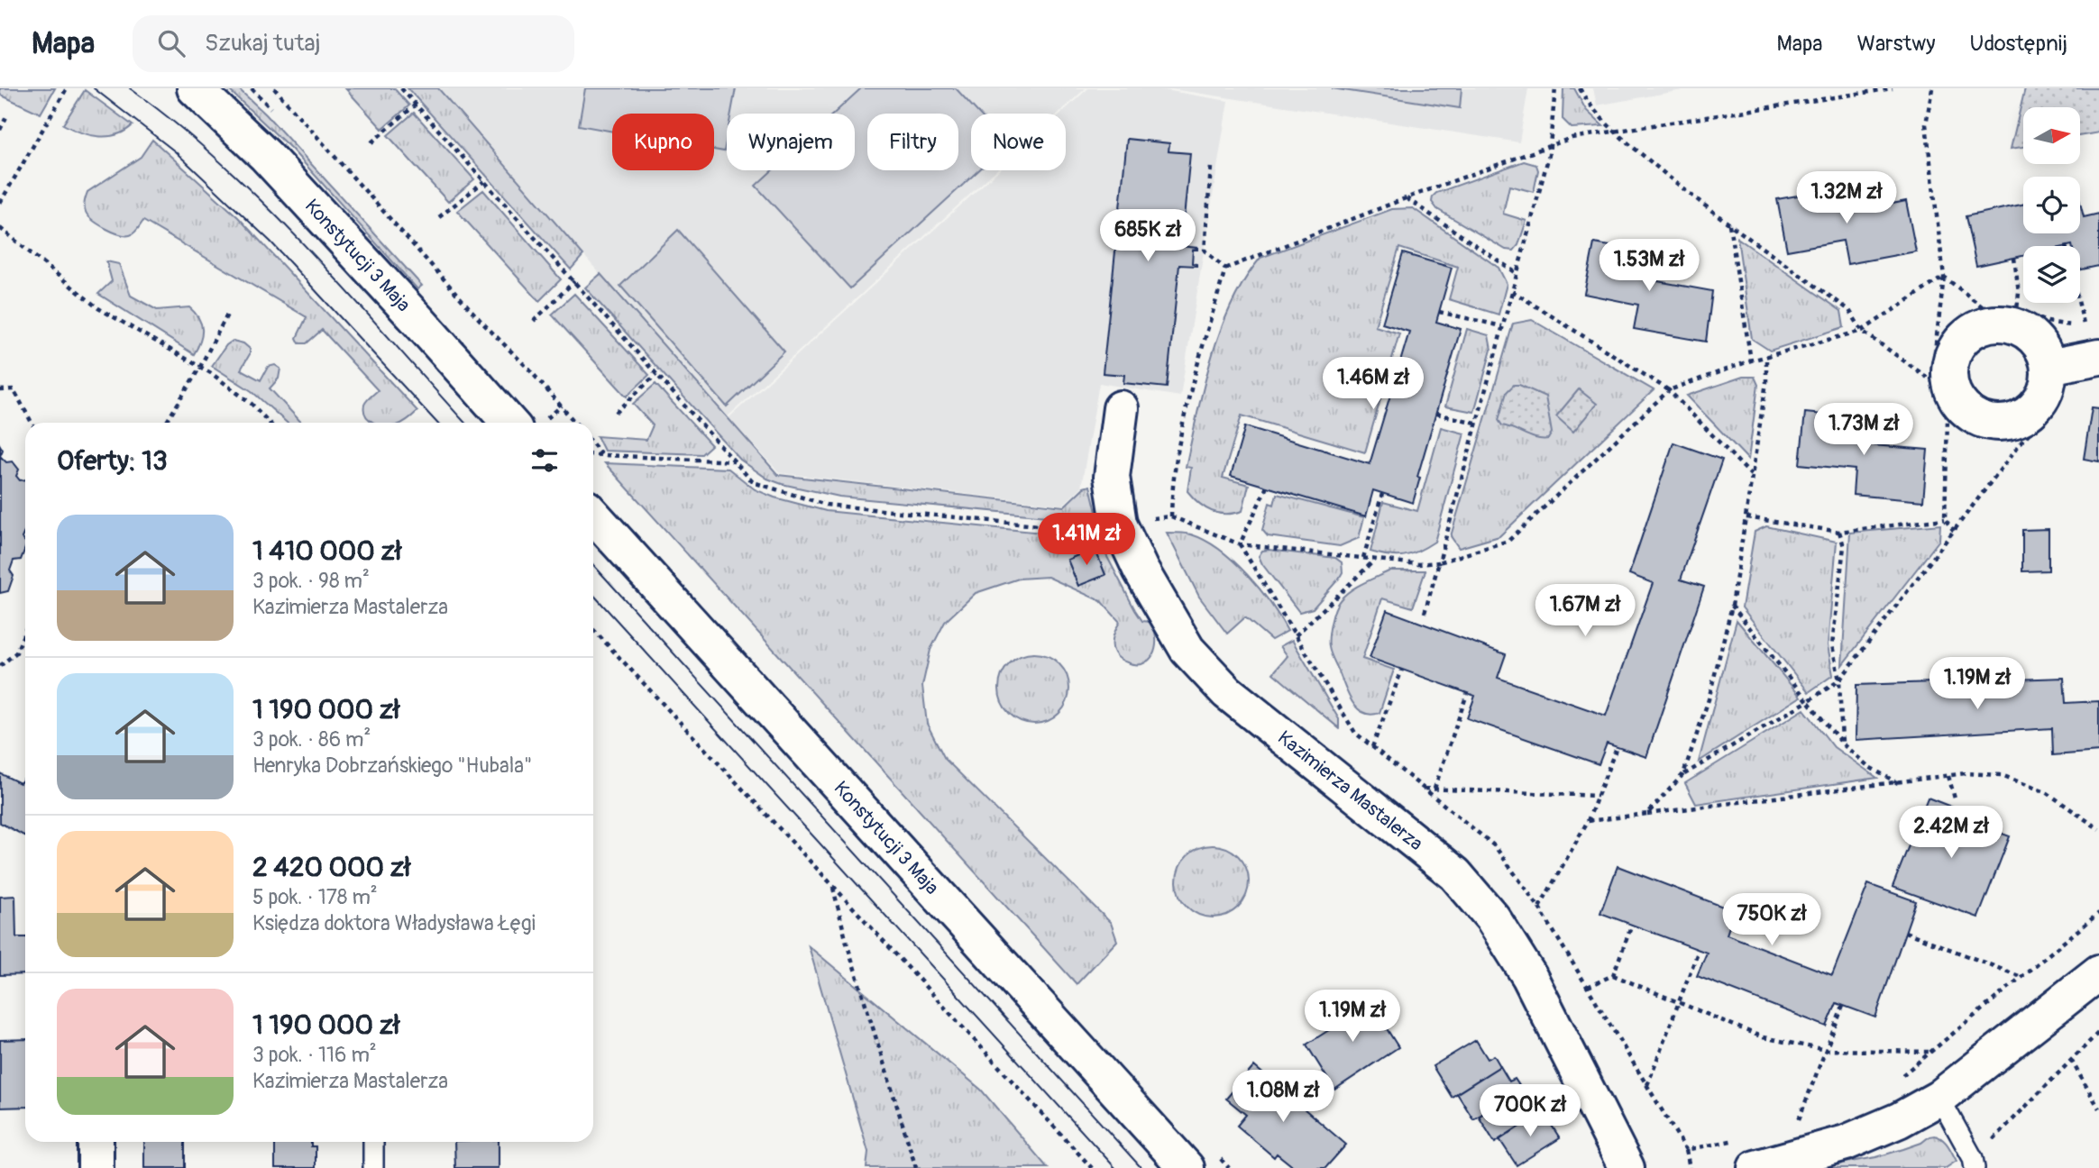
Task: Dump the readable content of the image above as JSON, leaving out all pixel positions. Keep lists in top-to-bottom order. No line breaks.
{"streets":{"street":["Konstytucji 3 Maja","Kazimierza Mastalerza"]},"north":"right","page":{"header":"Mapa","search":"Szukaj tutaj","nav":["Mapa","Warstwy","Udostępnij"],"chip":["Kupno","Wynajem","Filtry","Nowe"],"price":["1.32M zł","685K zł","1.53M zł","1.46M zł","1.73M zł","1.41M zł","1.67M zł","1.19M zł","2.42M zł","750K zł","1.19M zł","1.08M zł","700K zł"],"heading":"Oferty: 13","list":[{"name":"1 410 000 zł","note":"3 pok. · 98 m² · Kazimierza Mastalerza"},{"name":"1 190 000 zł","note":"3 pok. · 86 m² · Henryka Dobrzańskiego \"Hubala\""},{"name":"2 420 000 zł","note":"5 pok. · 178 m² · Księdza doktora Władysława Łęgi"},{"name":"1 190 000 zł","note":"3 pok. · 116 m² · Kazimierza Mastalerza"}]}}
